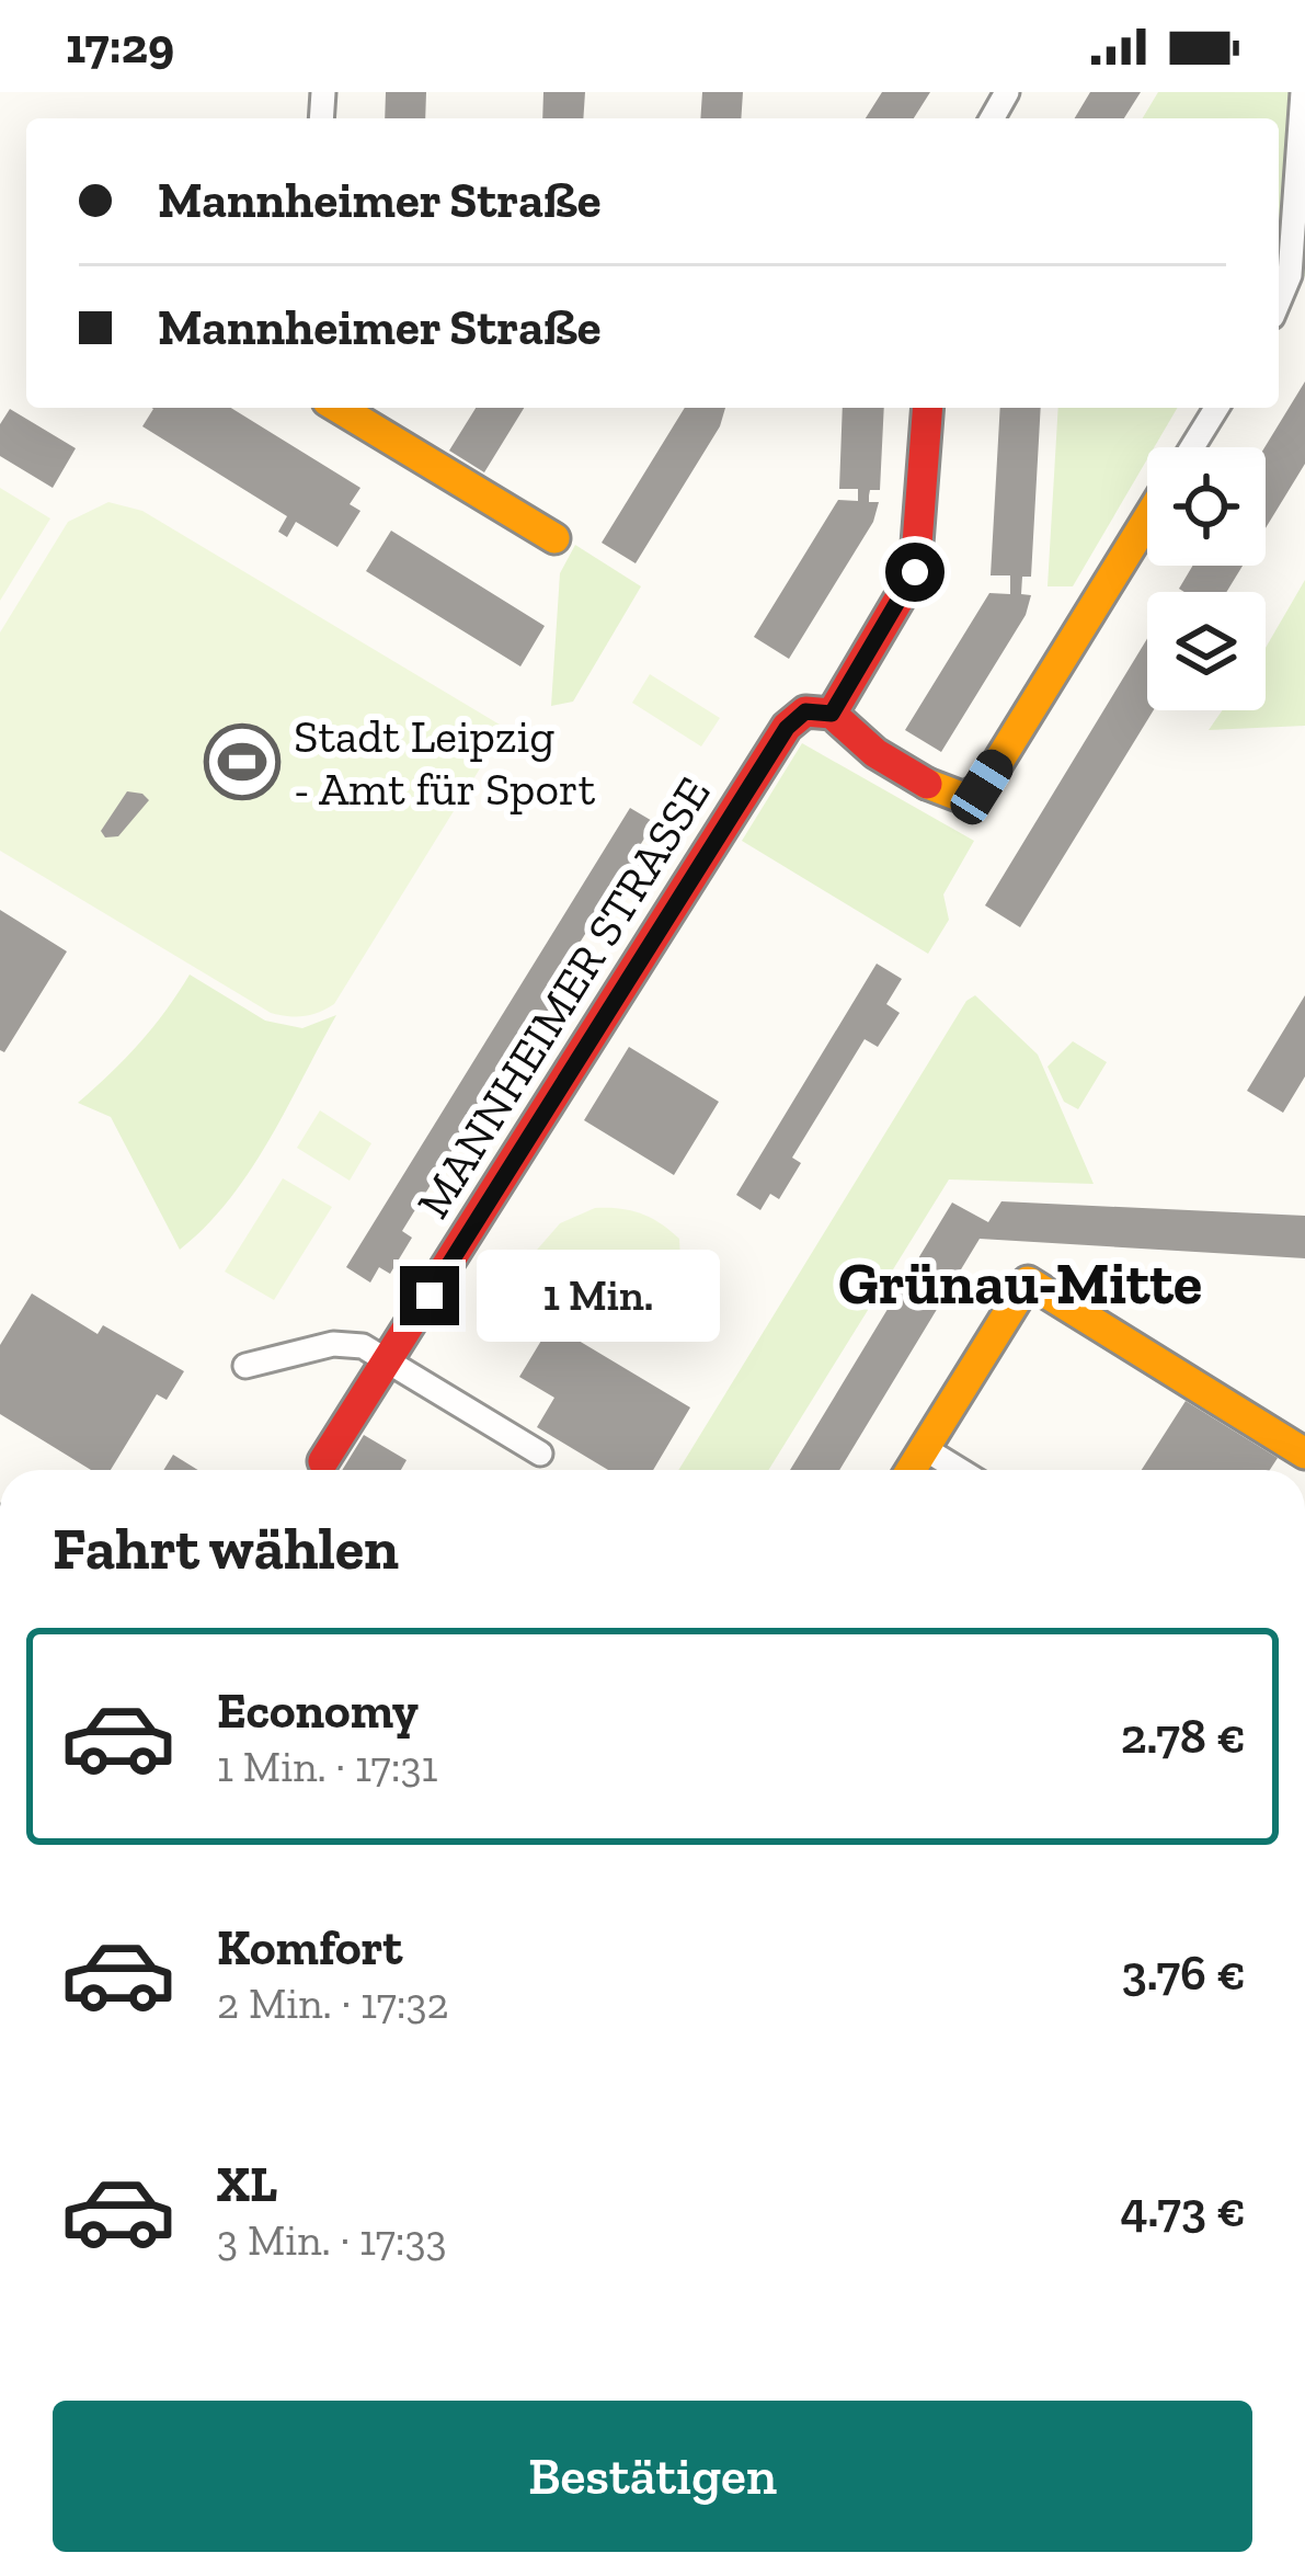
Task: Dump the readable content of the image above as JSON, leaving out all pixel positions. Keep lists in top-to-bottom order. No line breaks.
{"streets":{"street":["MANNHEIMER STRASSE"]},"districts":["Grünau-Mitte"],"places":{"sports":["Stadt Leipzig - Amt für Sport"]},"page":{"status":"17:29","banner":["Mannheimer Straße","Mannheimer Straße"],"bubble":"1 Min.","heading":"Fahrt wählen","list":[{"name":"Economy","note":"1 Min. · 17:31","value":"2.78 €"},{"name":"Komfort","note":"2 Min. · 17:32","value":"3.76 €"},{"name":"XL","note":"3 Min. · 17:33","value":"4.73 €"}],"buttons":"Bestätigen"}}
